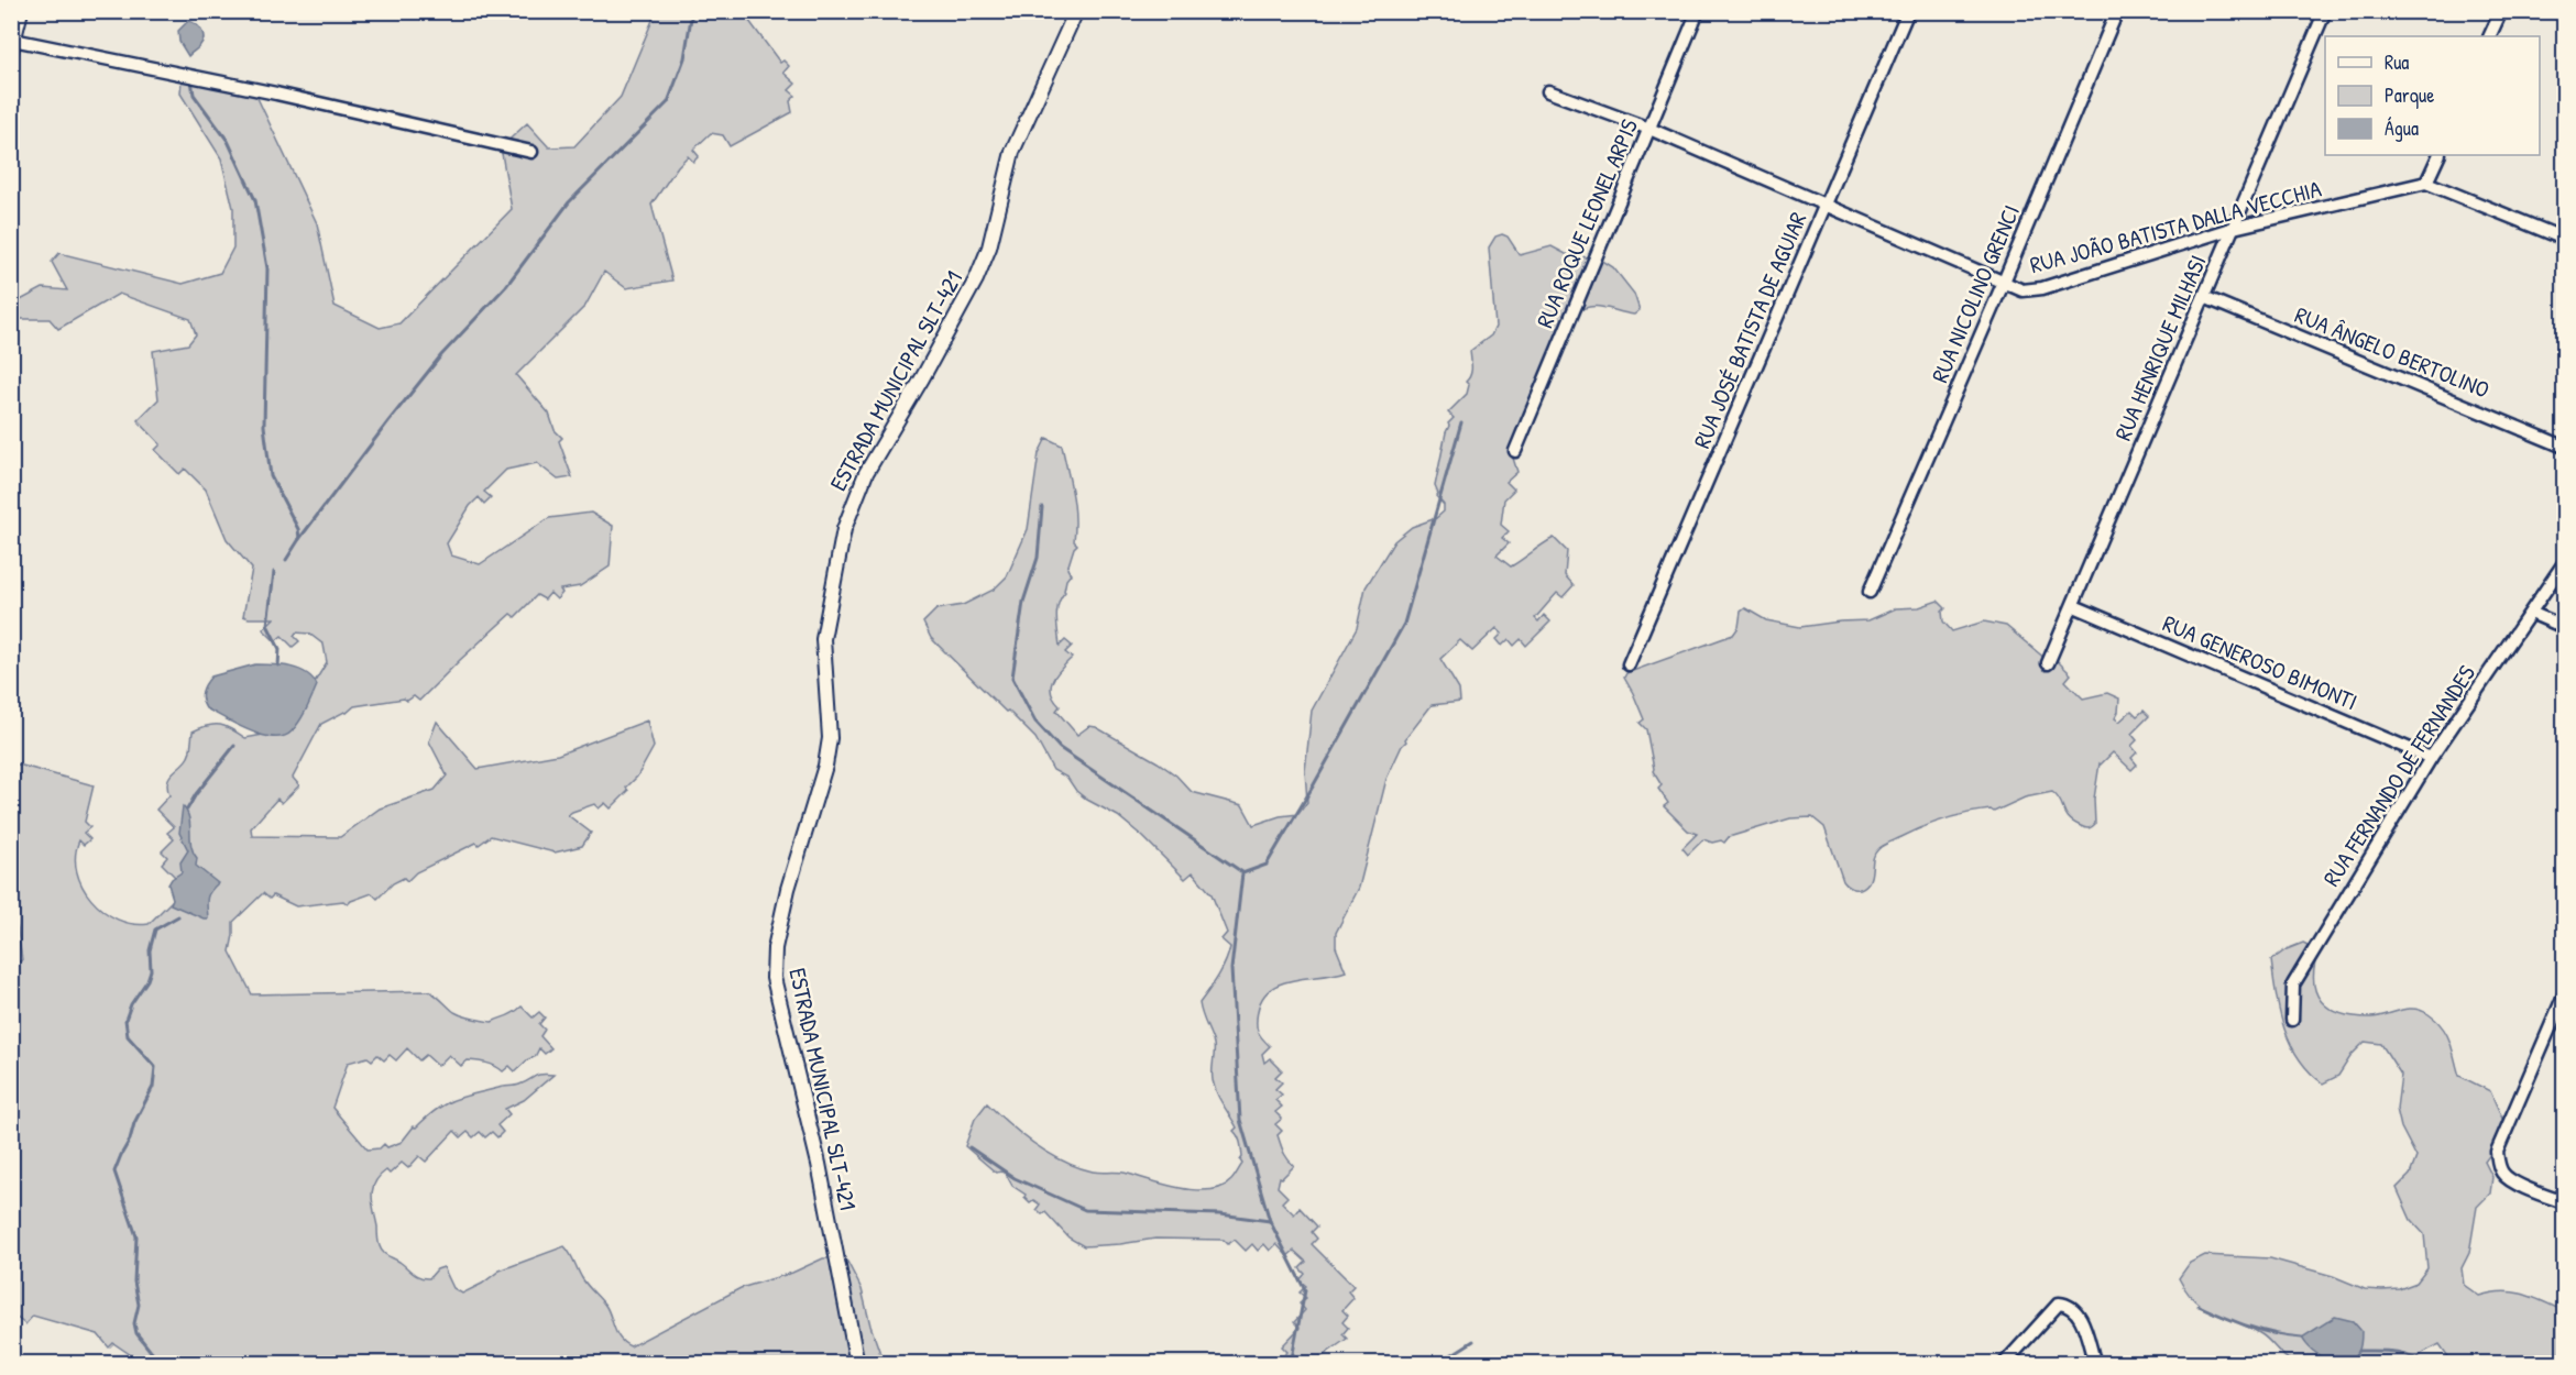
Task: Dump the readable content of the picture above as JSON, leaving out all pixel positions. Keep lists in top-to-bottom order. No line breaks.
{"streets":{"street":["RUA ROQUE LEONEL ARPIS","RUA JOÃO BATISTA DALLA VECCHIA","RUA NICOLINO GRENCI","RUA JOSÉ BATISTA DE AGUIAR","RUA HENRIQUE MILHASI","RUA ÂNGELO BERTOLINO","ESTRADA MUNICIPAL SLT-421","RUA GENEROSO BIMONTI","RUA FERNANDO DE FERNANDES"]},"crossings":[["RUA ROQUE LEONEL ARPIS","RUA JOÃO BATISTA DALLA VECCHIA"],["RUA JOÃO BATISTA DALLA VECCHIA","RUA NICOLINO GRENCI"],["RUA JOÃO BATISTA DALLA VECCHIA","RUA JOSÉ BATISTA DE AGUIAR"],["RUA JOÃO BATISTA DALLA VECCHIA","RUA HENRIQUE MILHASI"],["RUA HENRIQUE MILHASI","RUA ÂNGELO BERTOLINO"],["RUA HENRIQUE MILHASI","RUA GENEROSO BIMONTI"],["RUA GENEROSO BIMONTI","RUA FERNANDO DE FERNANDES"]],"legend":["Rua","Parque","Água"]}
